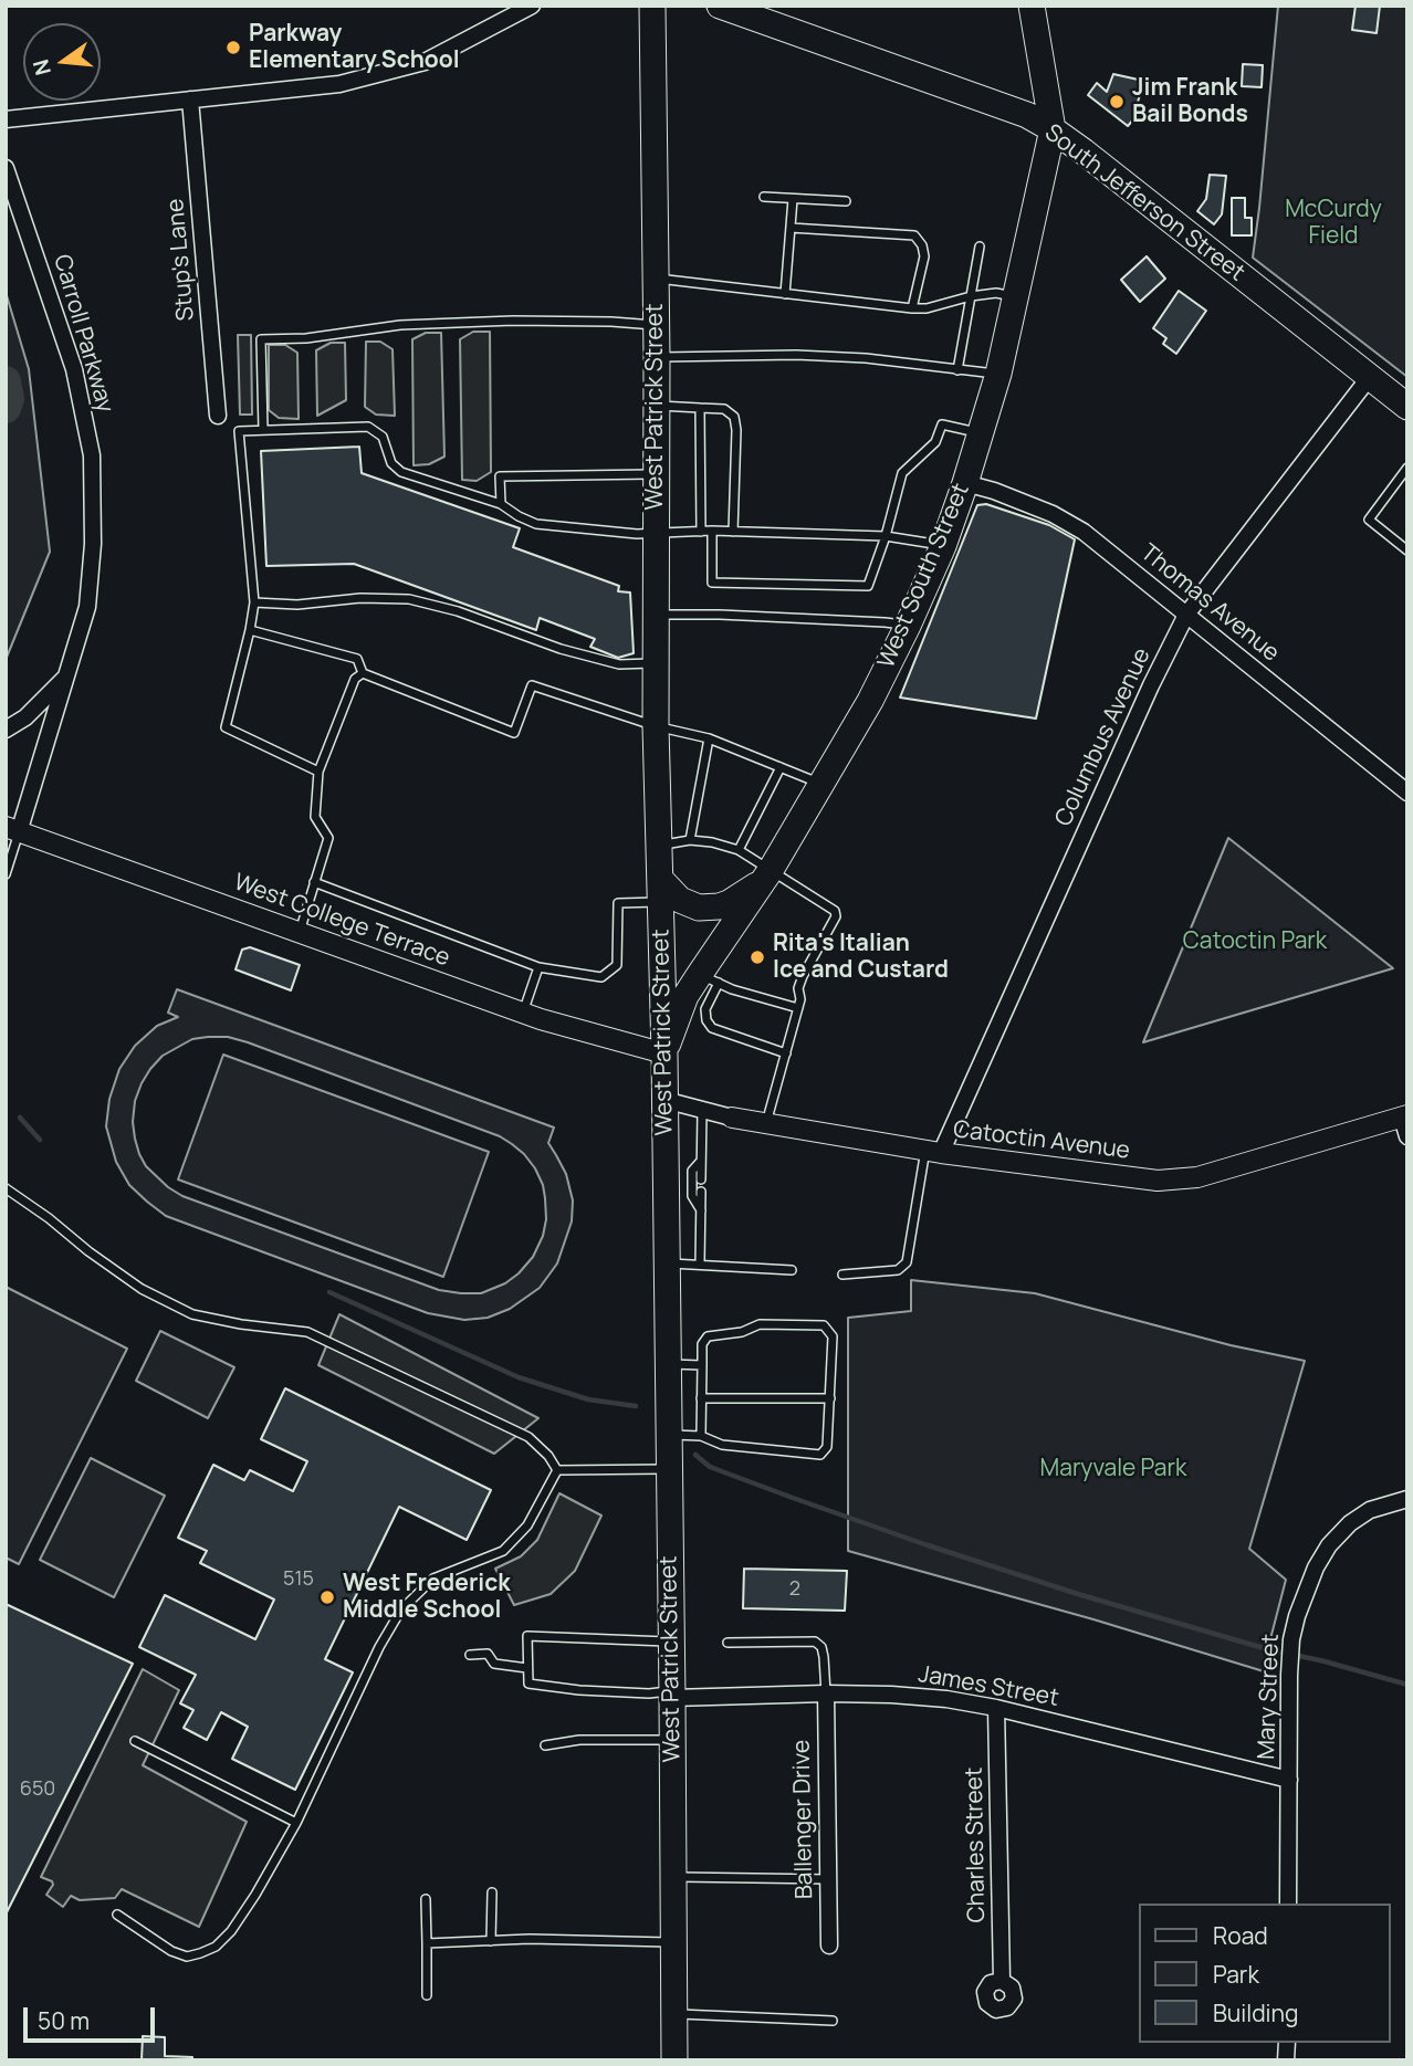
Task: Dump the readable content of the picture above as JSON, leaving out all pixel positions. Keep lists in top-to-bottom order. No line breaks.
{"streets":{"main road":["South Jefferson Street","West Patrick Street","West South Street"],"street":["Stup's Lane","Carroll Parkway","Thomas Avenue","Columbus Avenue","West College Terrace","Catoctin Avenue","James Street","Mary Street","Ballenger Drive","Charles Street"]},"crossings":[["South Jefferson Street","West South Street"],["South Jefferson Street","Columbus Avenue"],["Carroll Parkway","West College Terrace"],["West Patrick Street","West South Street"],["West Patrick Street","West College Terrace"],["West Patrick Street","Catoctin Avenue"],["West Patrick Street","James Street"],["West South Street","Thomas Avenue"],["West South Street","West College Terrace"],["Thomas Avenue","Columbus Avenue"],["Columbus Avenue","Catoctin Avenue"],["James Street","Mary Street"],["James Street","Ballenger Drive"],["James Street","Charles Street"]],"parks":["McCurdy Field","Catoctin Park","Maryvale Park"],"places":["Parkway Elementary School","Jim Frank Bail Bonds","Rita's Italian Ice and Custard","West Frederick Middle School"],"house_numbers":["515","2","650"],"legend":["Road","Park","Building"],"scale_bar":"50 m","north":"left"}
